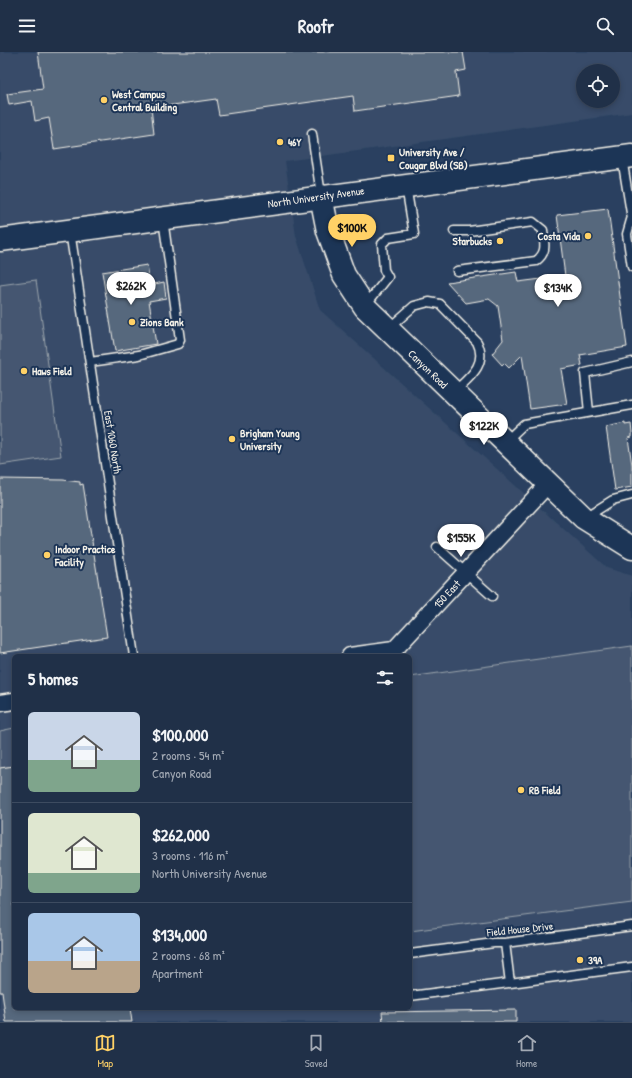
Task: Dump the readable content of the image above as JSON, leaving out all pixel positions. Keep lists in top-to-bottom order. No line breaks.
{"streets":{"main road":["North University Avenue","Canyon Road"],"street":["150 East"],"lane":["East 1060 North","Field House Drive"]},"crossings":[["North University Avenue","Canyon Road"],["North University Avenue","East 1060 North"],["Canyon Road","150 East"]],"places":{"other":["West Campus Central Building","46Y","Costa Vida","Starbucks","Zions Bank","Haws Field","Brigham Young University","Indoor Practice Facility","RB Field","39A"],"transit":["University Ave / Cougar Blvd (SB)"]},"page":{"header":"Roofr","price":["$100K","$262K","$134K","$122K","$155K"],"heading":"5 homes","list":[{"name":"$100,000","note":"2 rooms · 54 m² · Canyon Road"},{"name":"$262,000","note":"3 rooms · 116 m² · North University Avenue"},{"name":"$134,000","note":"2 rooms · 68 m² · Apartment"}],"tabs":["Map","Saved","Home"]}}
